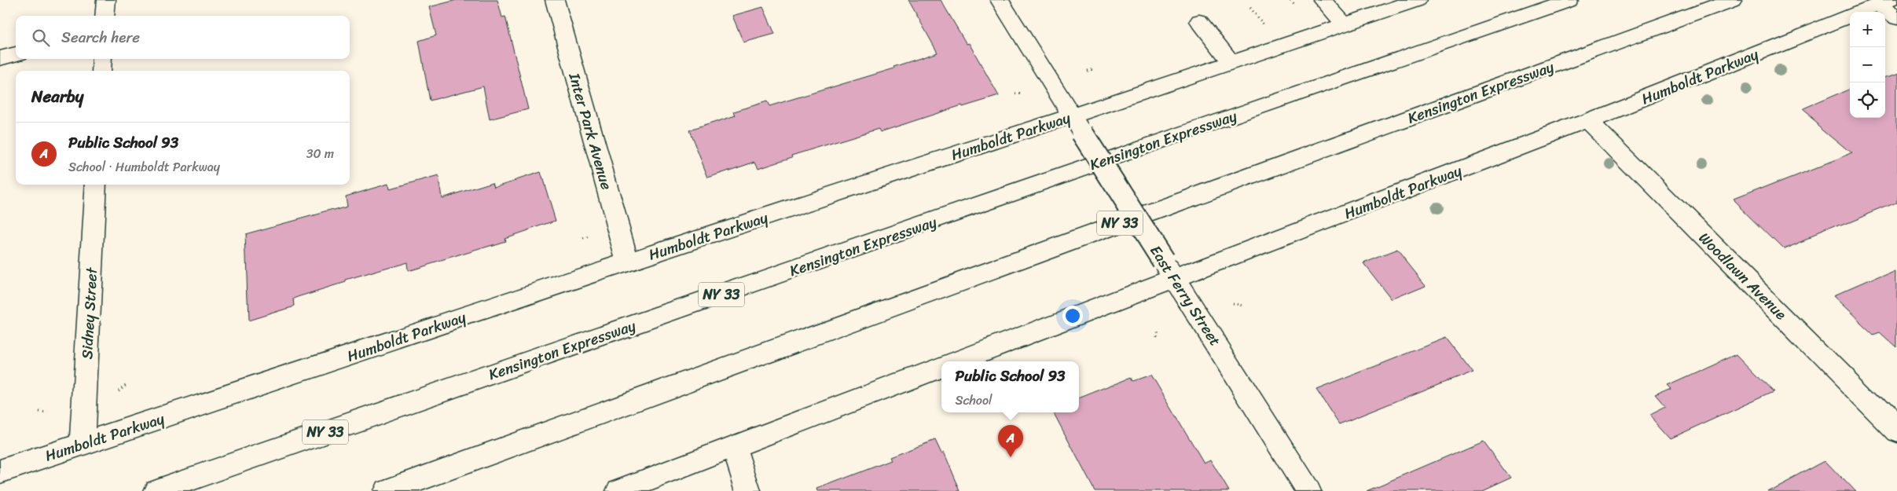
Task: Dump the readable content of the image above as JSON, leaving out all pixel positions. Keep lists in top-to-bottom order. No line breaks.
{"streets":{"main road":["Humboldt Parkway","Kensington Expressway","Inter Park Avenue","NY 33","Woodlawn Avenue","East Ferry Street","Sidney Street"]},"crossings":[["Humboldt Parkway","Inter Park Avenue"],["Humboldt Parkway","Woodlawn Avenue"],["Humboldt Parkway","East Ferry Street"],["Humboldt Parkway","Sidney Street"]],"page":{"map_buttons":["+","−"],"search":"Search here","heading":"Nearby","list":[{"mark":"A","name":"Public School 93","note":"School · Humboldt Parkway","value":"30 m"}],"popup":["Public School 93","School"],"pins":"A"}}
